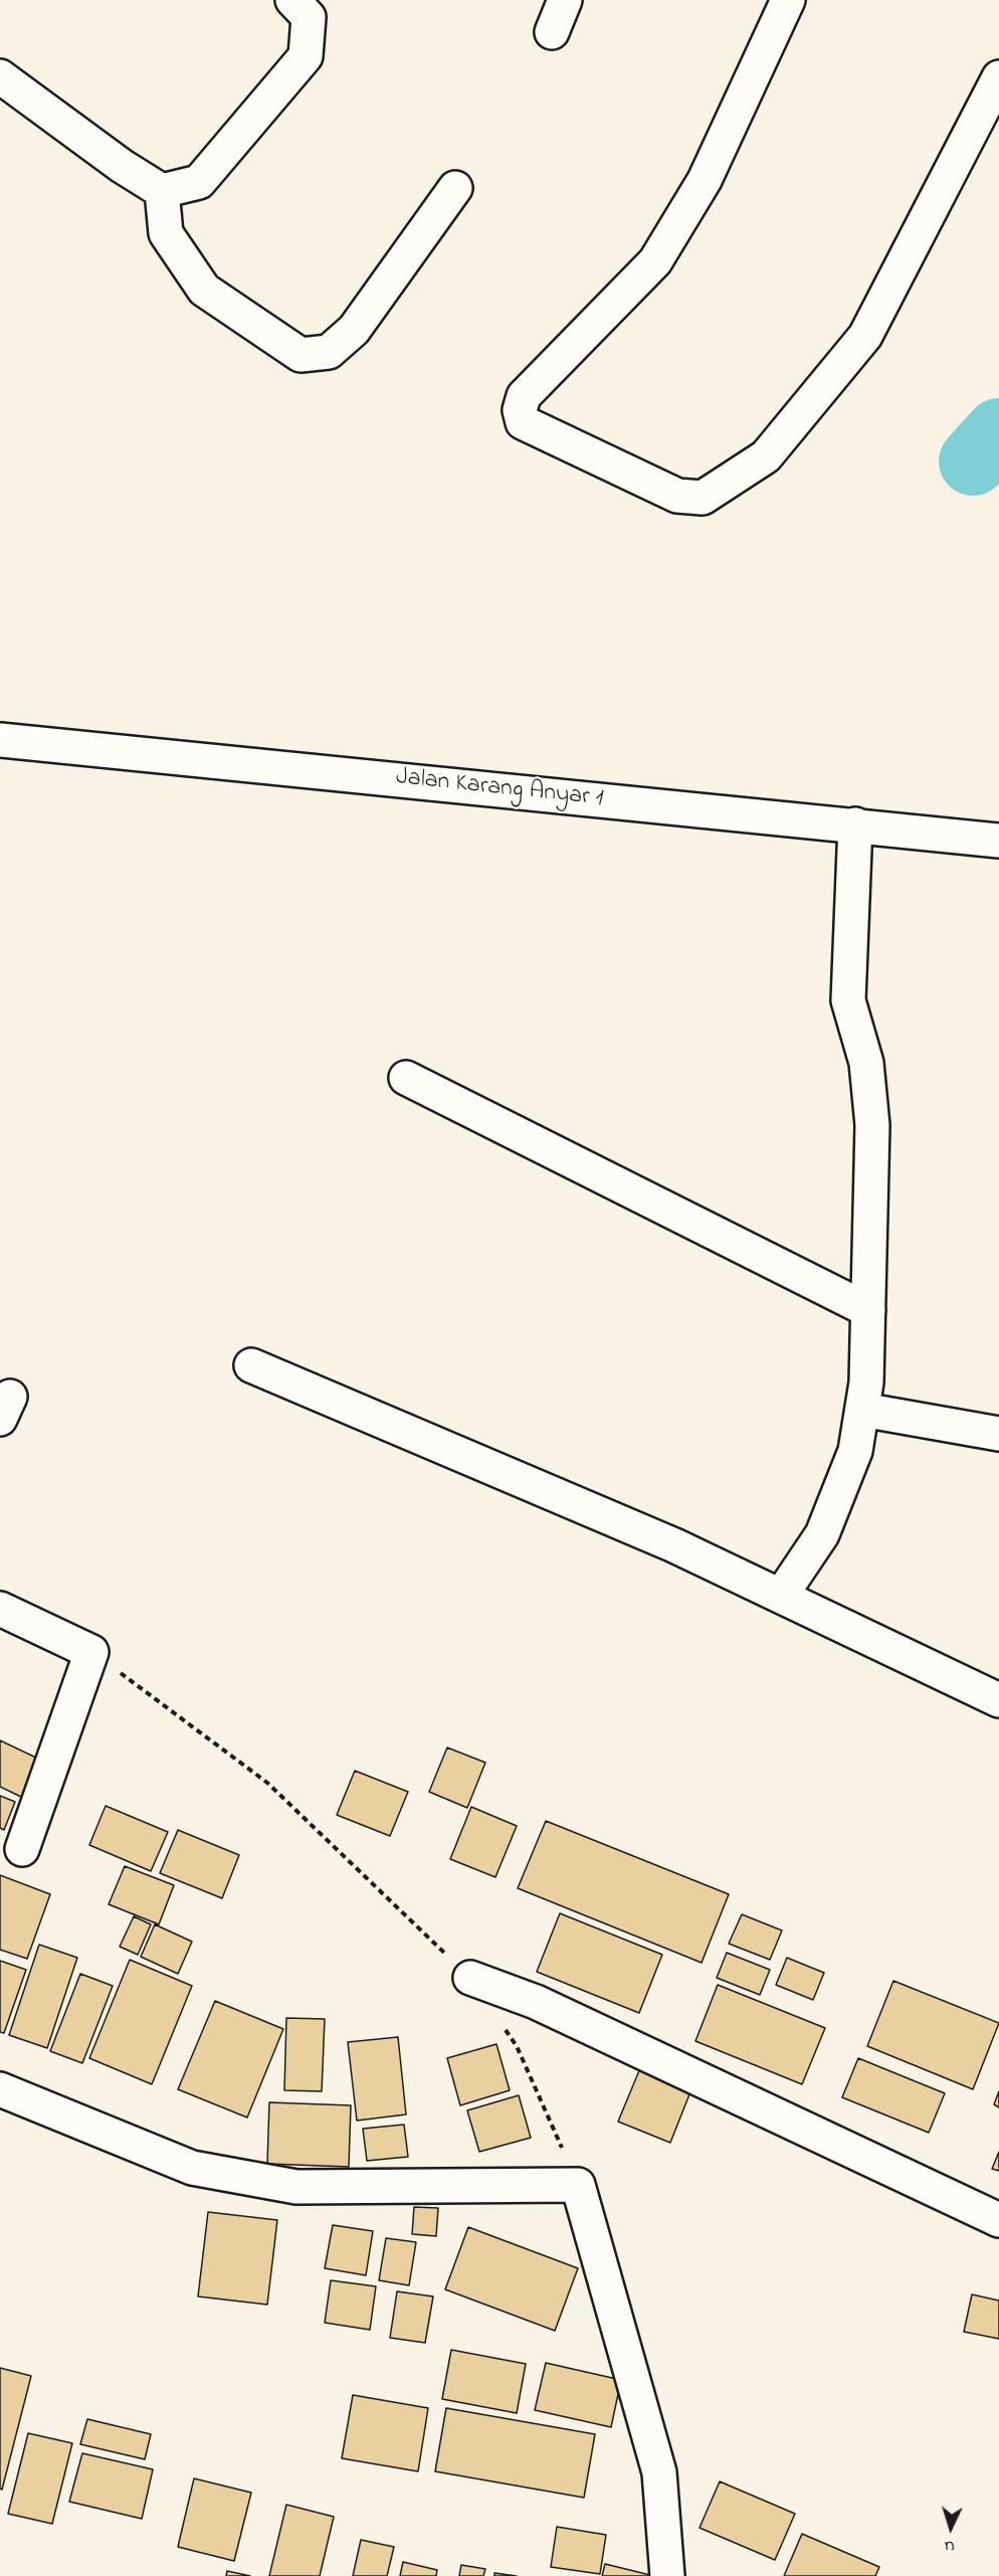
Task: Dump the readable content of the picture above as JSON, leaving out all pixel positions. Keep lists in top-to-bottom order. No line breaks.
{"streets":{"street":["Jalan Karang Anyar 1"]},"north":"bottom"}
